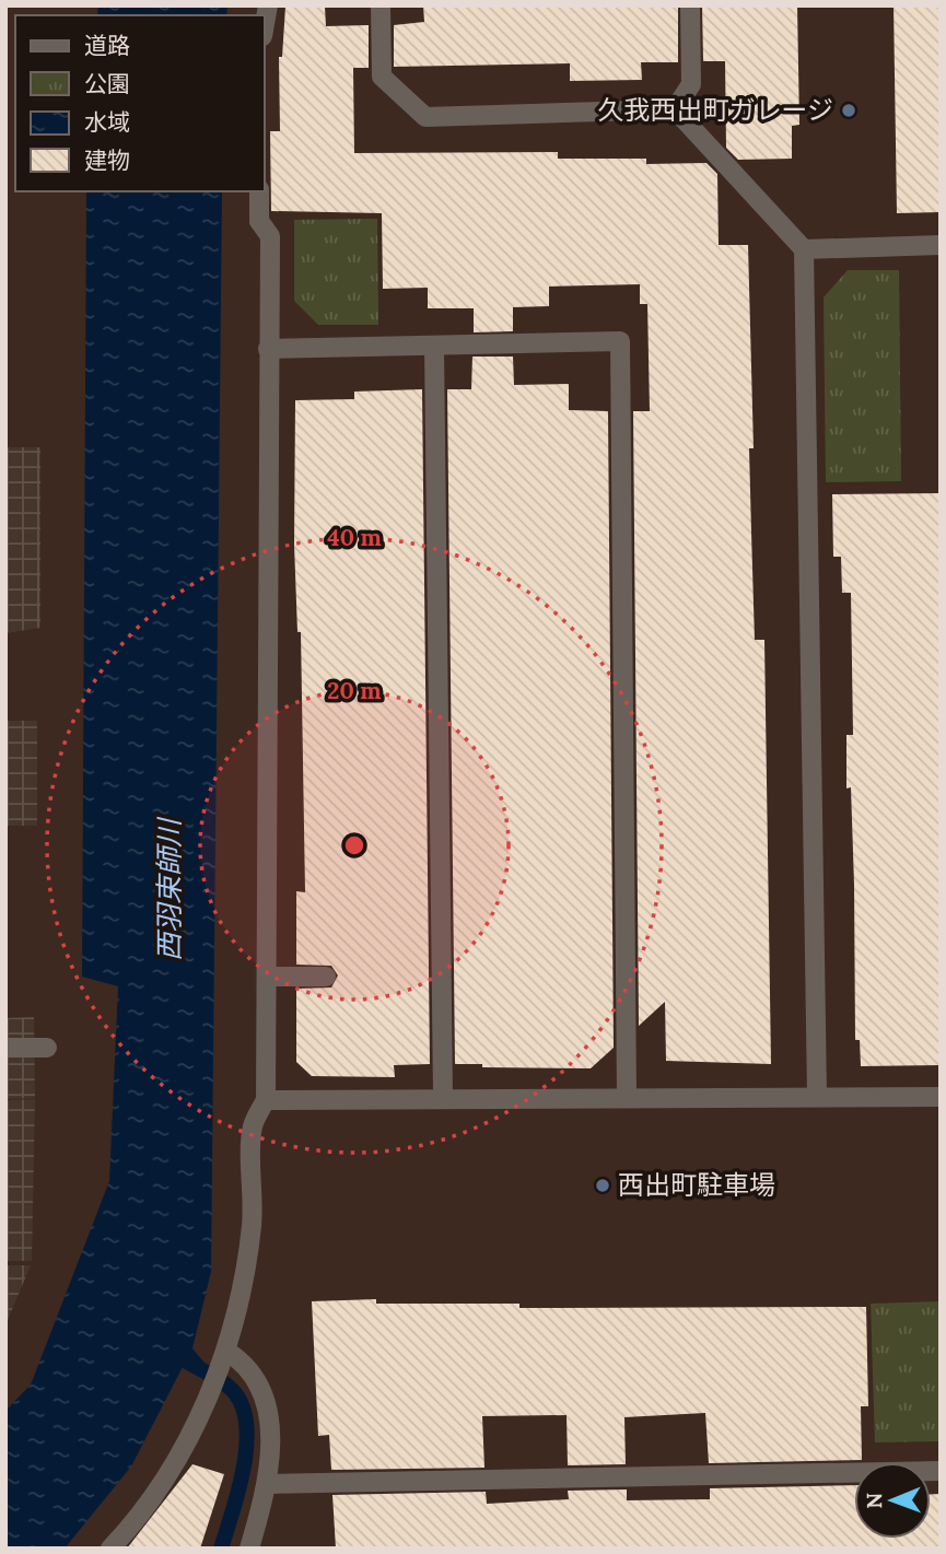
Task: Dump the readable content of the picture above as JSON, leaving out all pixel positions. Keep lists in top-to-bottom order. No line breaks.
{"water":["西羽束師川"],"places":["久我西出町ガレージ","西出町駐車場"],"legend":["道路","公園","水域","建物"],"north":"left","rings":["40 m","20 m"]}
